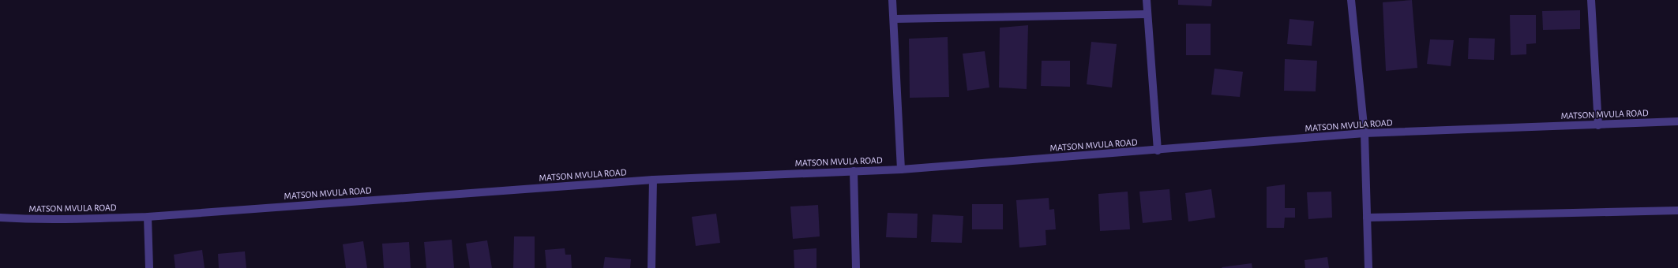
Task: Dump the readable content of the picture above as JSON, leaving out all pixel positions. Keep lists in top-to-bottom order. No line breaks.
{"streets":{"street":["MATSON MVULA ROAD"]}}
